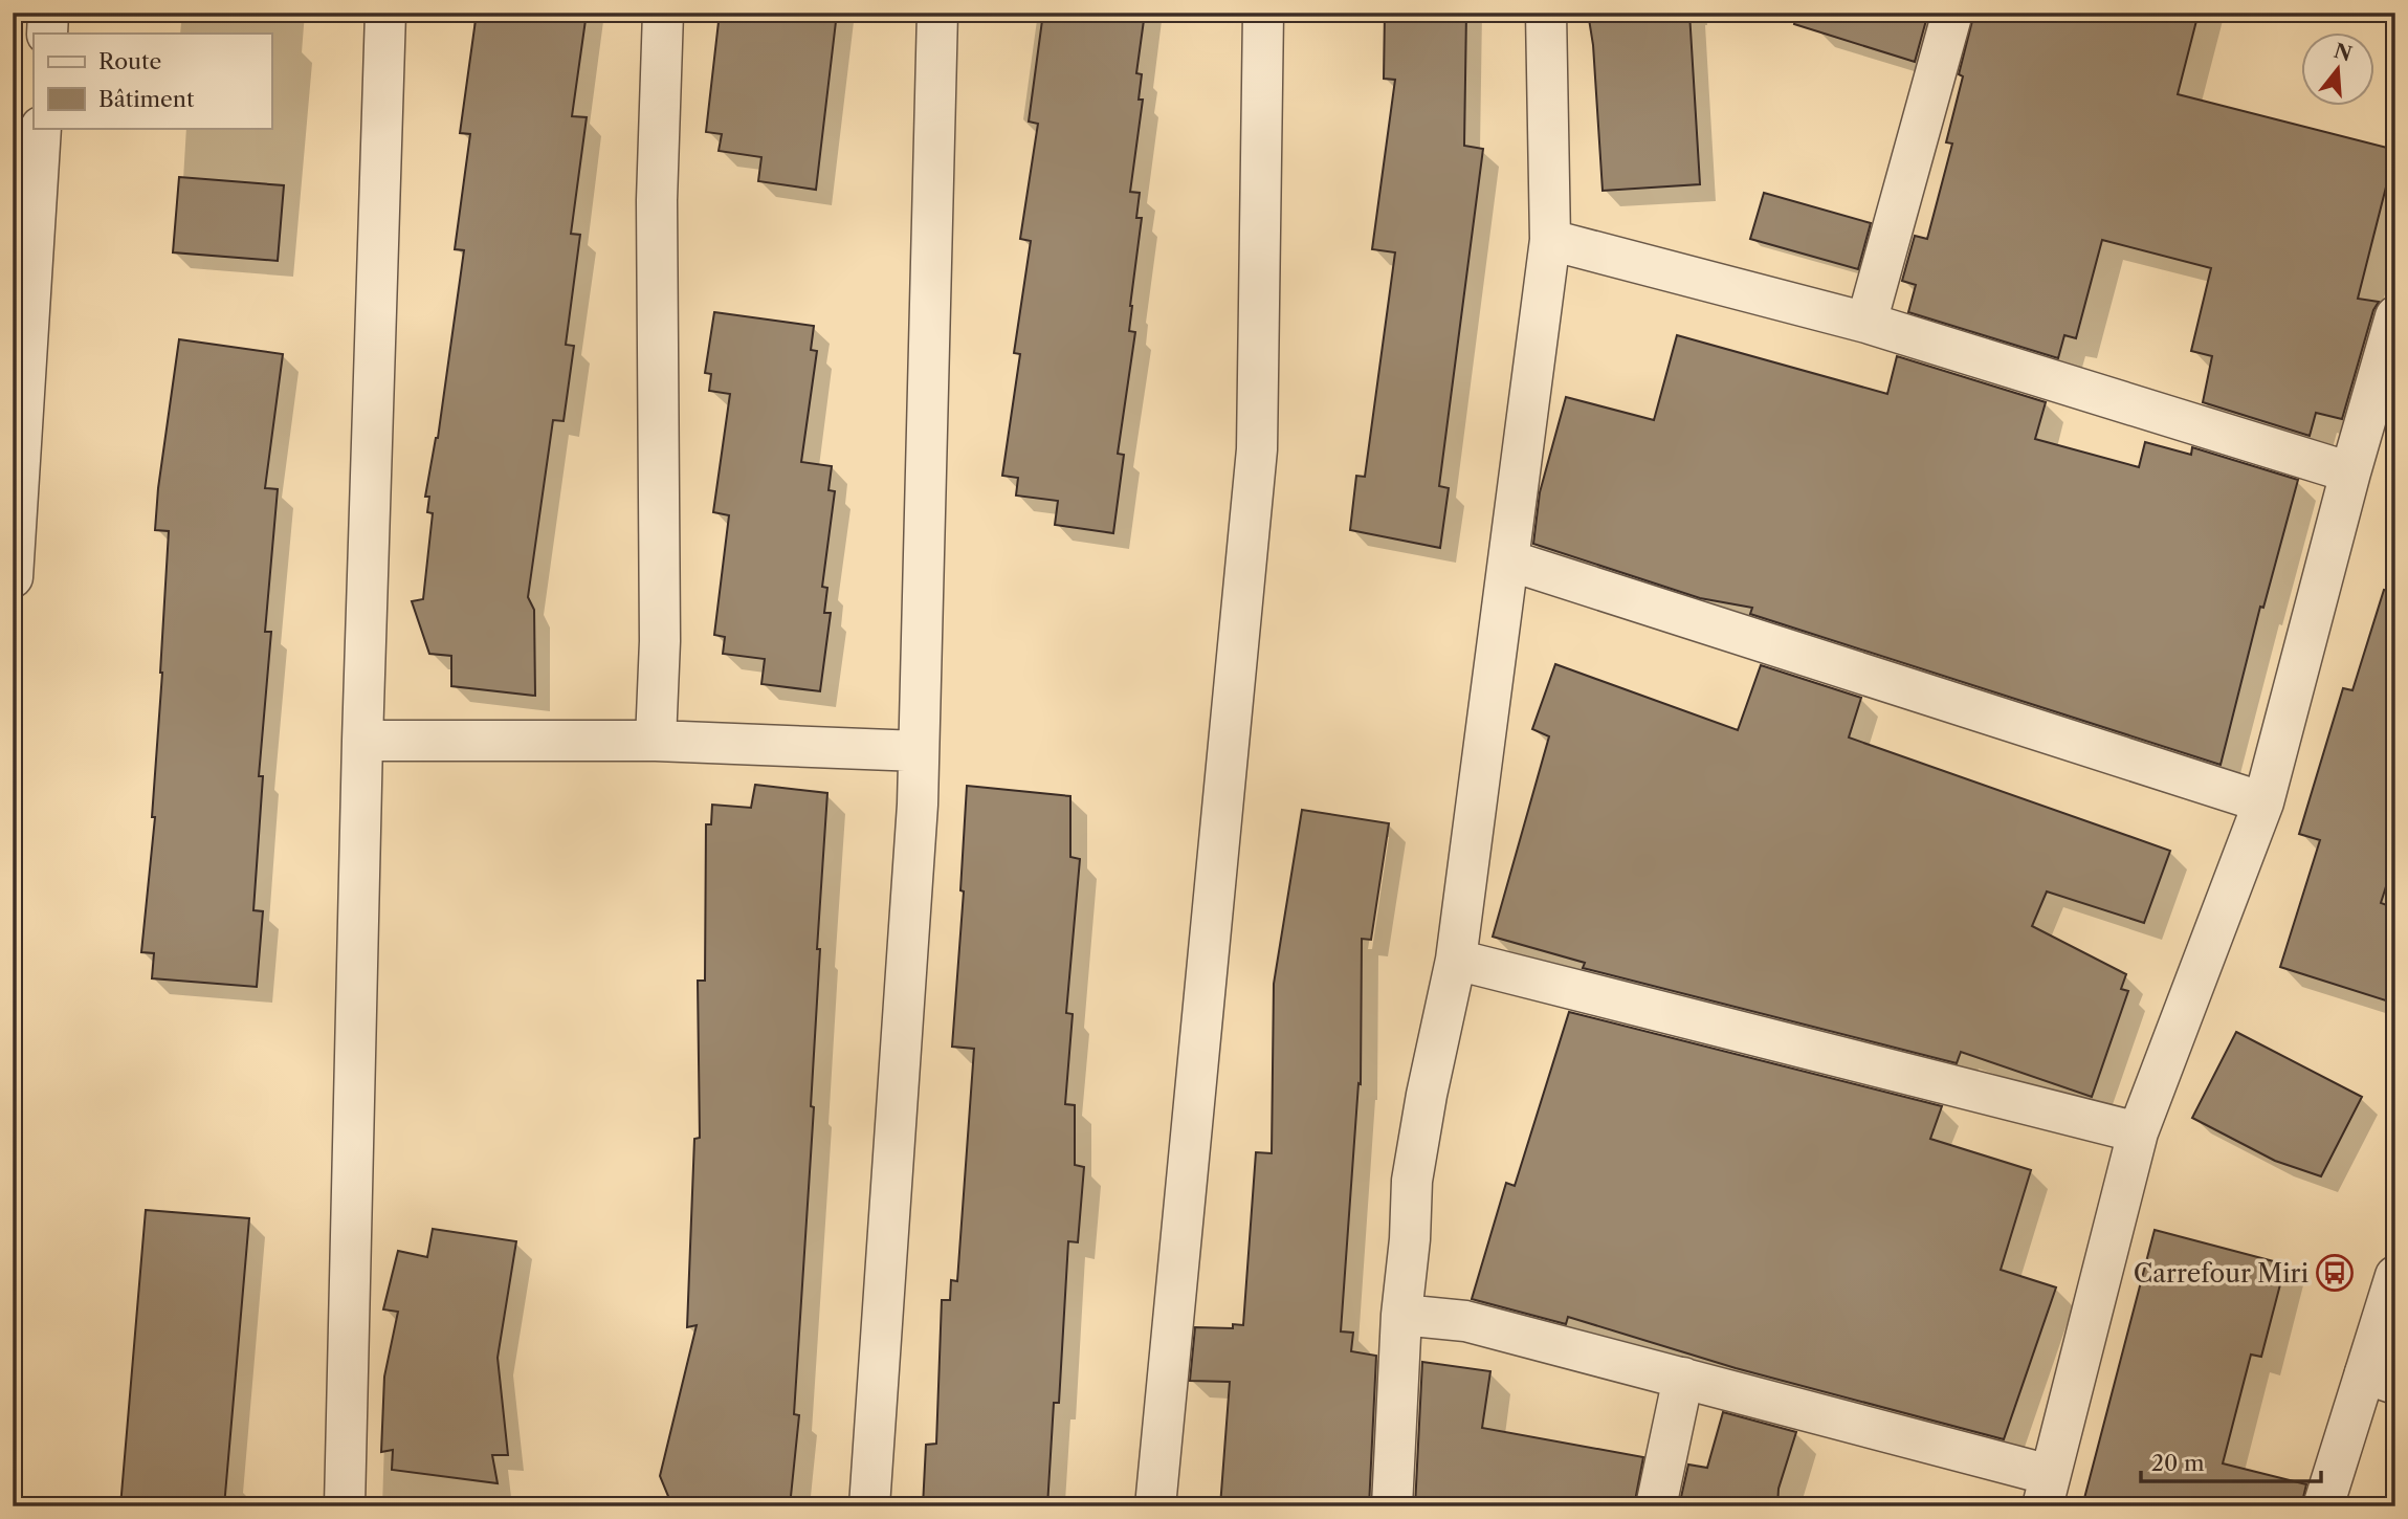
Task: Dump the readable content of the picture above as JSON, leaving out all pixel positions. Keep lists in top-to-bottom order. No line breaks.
{"places":{"bus stop":["Carrefour Miri"]},"legend":["Route","Bâtiment"],"scale_bar":"20 m","north":"top"}
